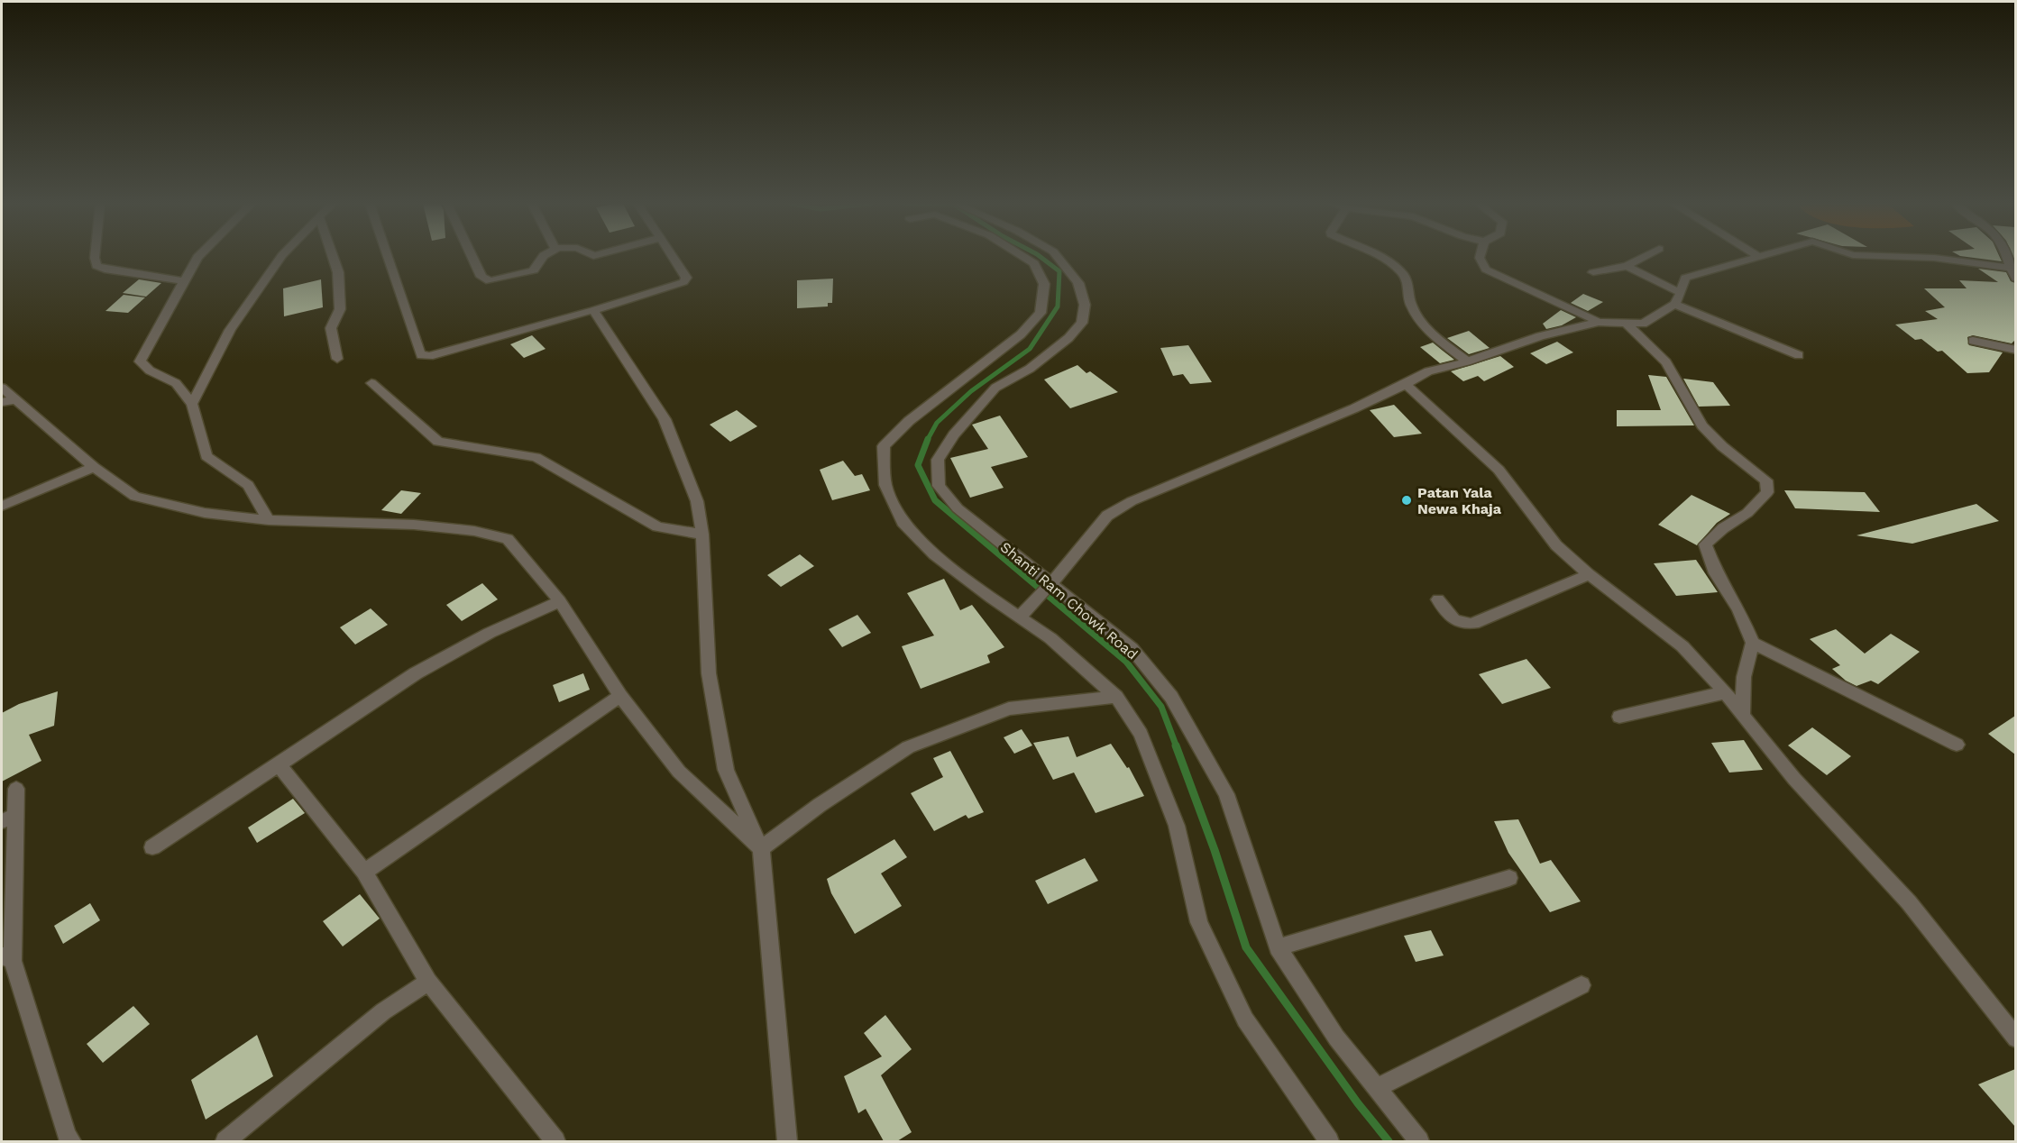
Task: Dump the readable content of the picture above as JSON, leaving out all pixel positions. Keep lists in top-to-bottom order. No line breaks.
{"streets":{"street":["Shanti Ram Chowk Road"]},"places":["Patan Yala Newa Khaja"]}
